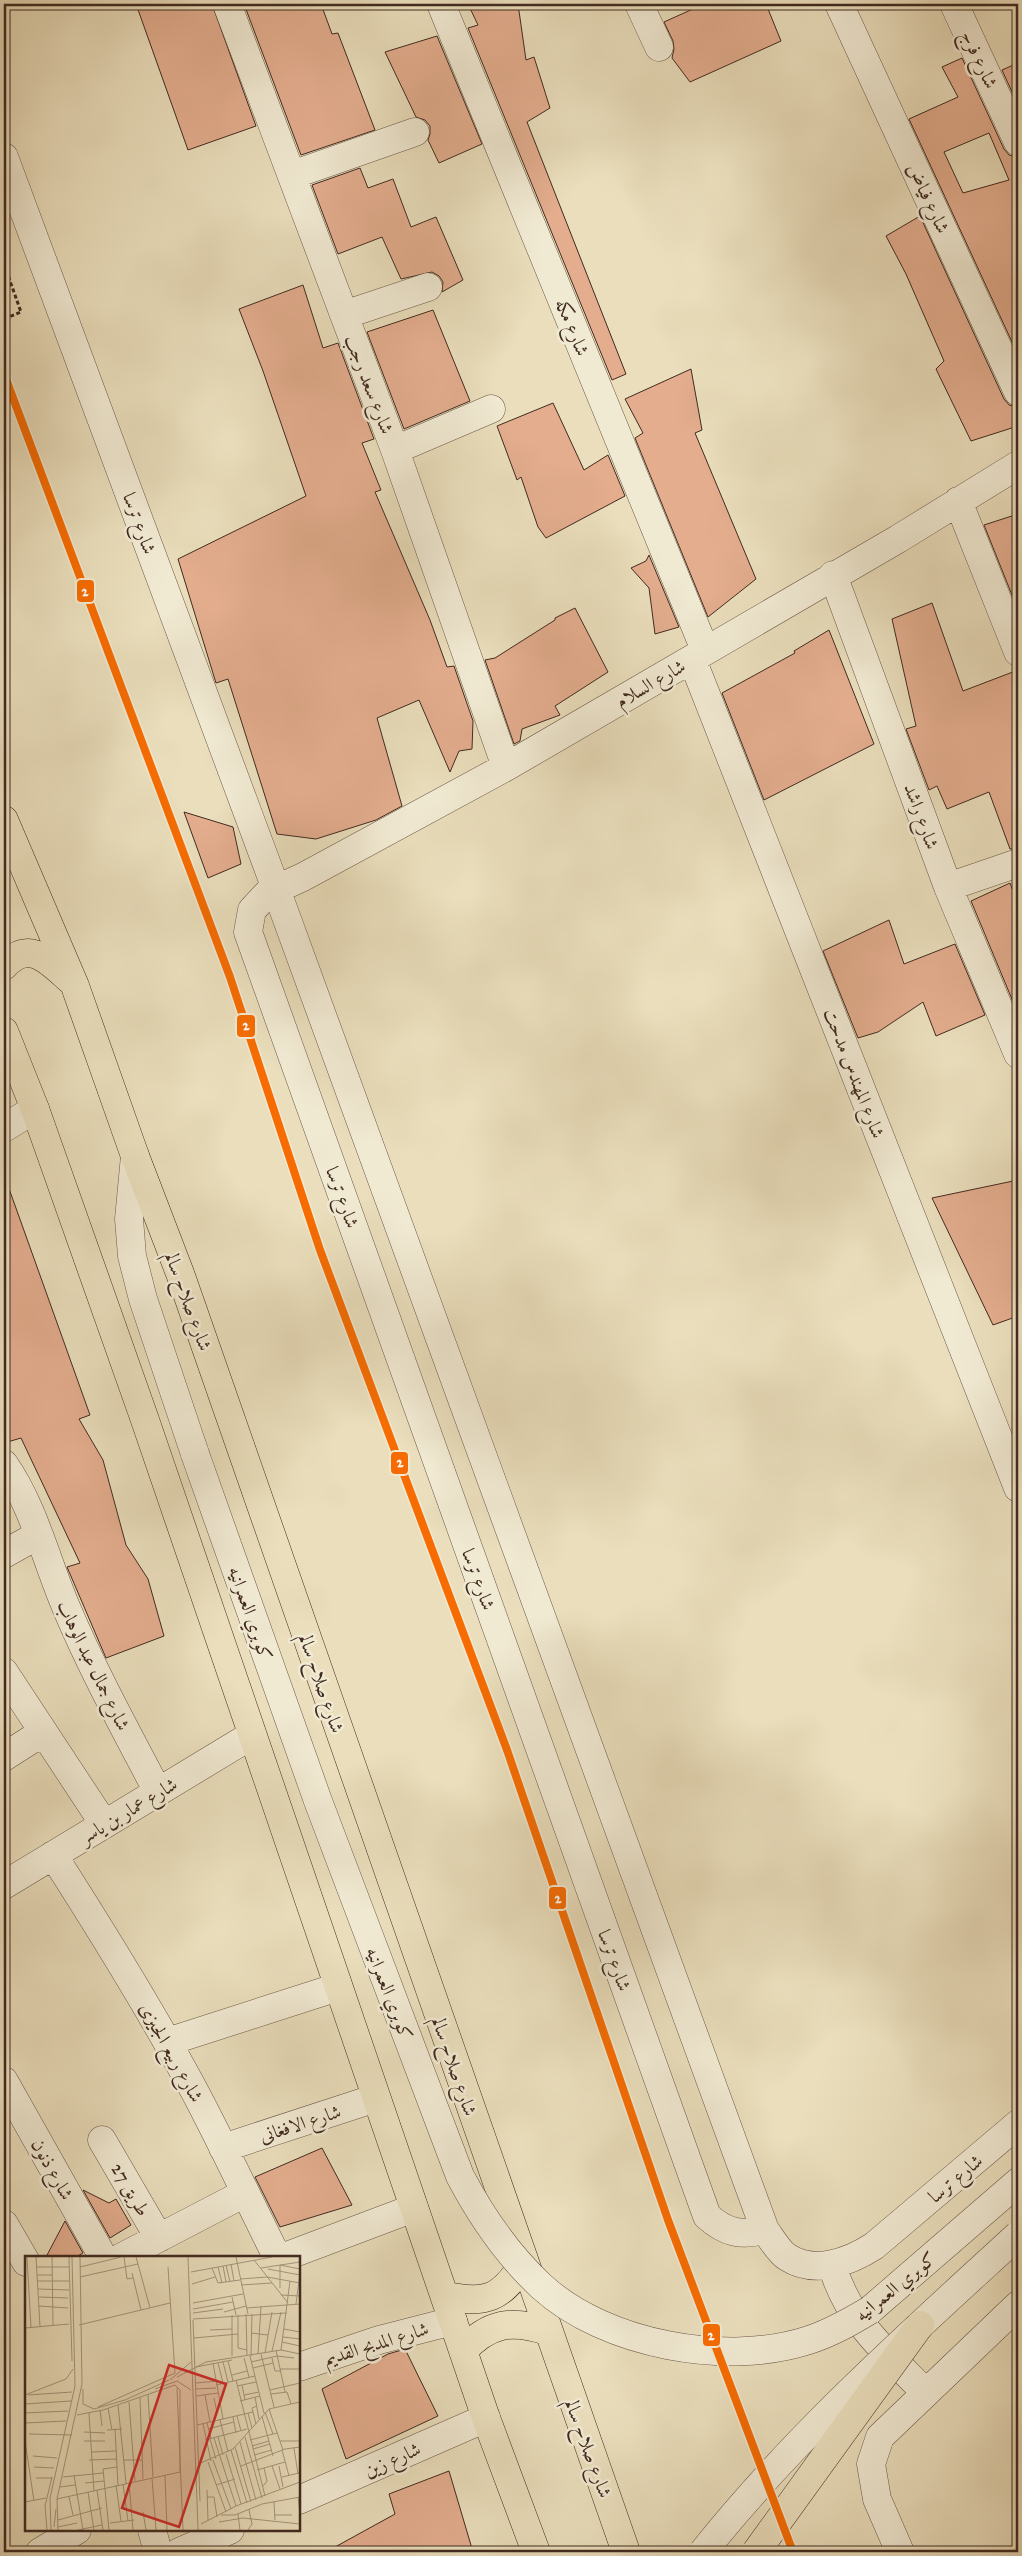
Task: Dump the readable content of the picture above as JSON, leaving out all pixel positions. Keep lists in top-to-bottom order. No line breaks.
{"streets":{"highway":["شارع صلاح سالم"],"street":["شارع فرج","شارع فياض","شارع مكه","شارع سعد رجب","شارع ترسا","شارع السلام","شارع راشد","شارع المهندس مدحت","كوبري العمرانيه","شارع جمال عبد الوهاب","شارع عمار بن ياسر","شارع ربيع الجيزى","شارع الافغانى","شارع ذنون","طريق 27","شارع المدبح القديم","شارع زين"]},"crossings":[["شارع مكه","شارع السلام"],["شارع مكه","شارع المهندس مدحت"],["شارع سعد رجب","شارع السلام"],["شارع ترسا","شارع السلام"],["شارع السلام","شارع راشد"],["شارع السلام","شارع المهندس مدحت"],["شارع صلاح سالم","كوبري العمرانيه"],["شارع جمال عبد الوهاب","شارع عمار بن ياسر"],["شارع عمار بن ياسر","شارع ربيع الجيزى"],["شارع ربيع الجيزى","شارع الافغانى"]],"lines":["transit line 2"]}
